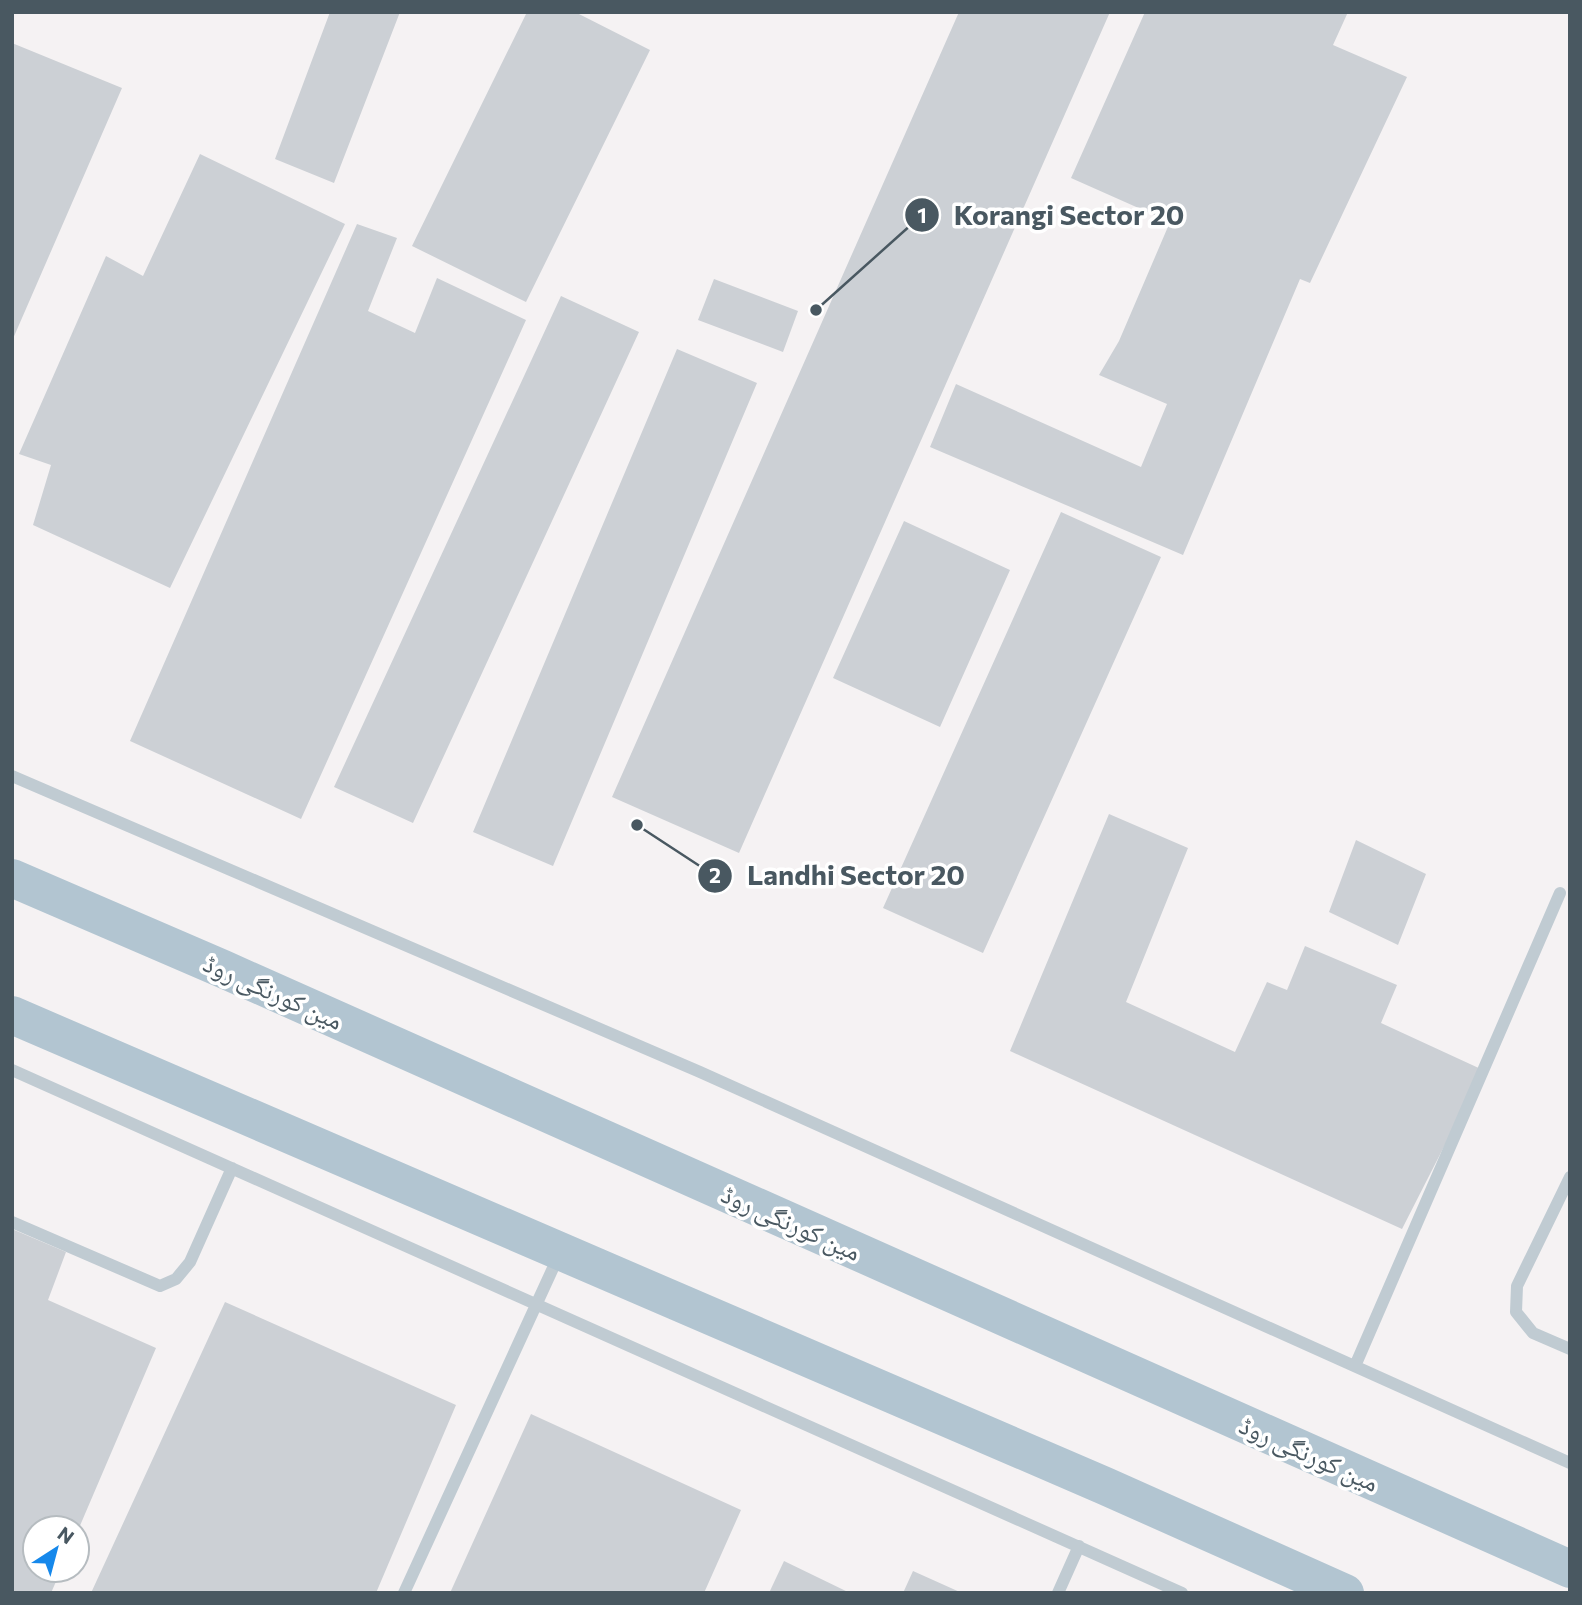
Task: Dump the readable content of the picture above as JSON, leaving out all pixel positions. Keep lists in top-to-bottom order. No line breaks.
{"streets":{"main road":["مین کورنگی روڈ"]},"places":["Korangi Sector 20","Landhi Sector 20"],"north":"top right"}
